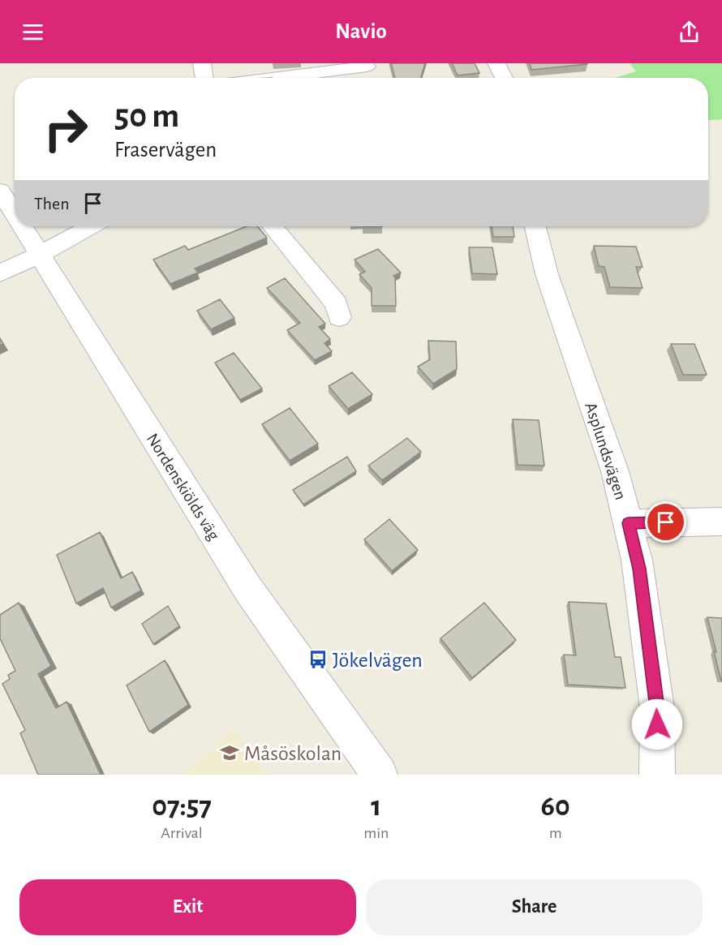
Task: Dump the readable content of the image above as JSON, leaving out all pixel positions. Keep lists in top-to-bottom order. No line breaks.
{"streets":{"street":["Asplundsvägen","Nordenskiölds väg"]},"places":{"bus stop":["Jökelvägen"],"school or university":["Måsöskolan"]},"page":{"header":"Navio","turn":["50 m","Fraservägen"],"then":"Then","eta":["07:57","Arrival","1","min","60","m"],"buttons":["Exit","Share"]}}
